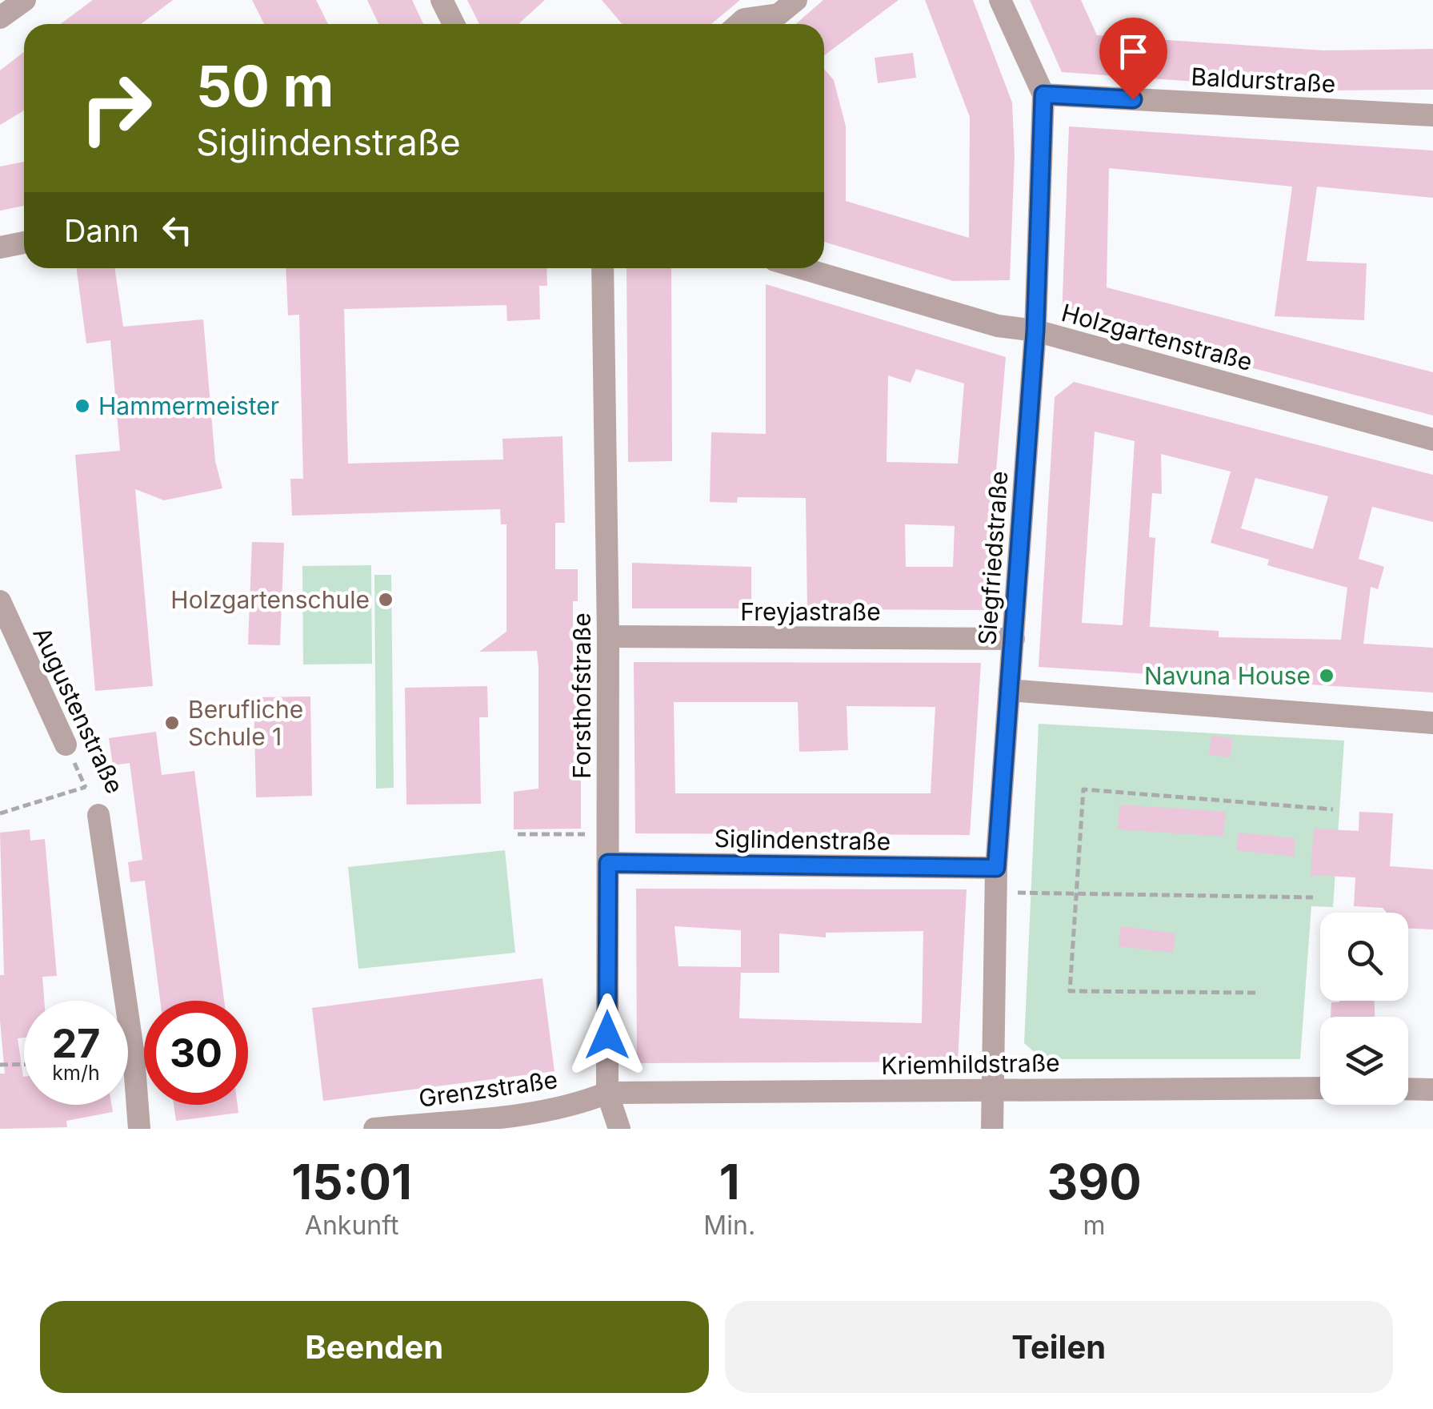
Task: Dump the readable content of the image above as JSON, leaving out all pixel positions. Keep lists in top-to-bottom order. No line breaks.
{"streets":{"street":["Baldurstraße","Holzgartenstraße","Siegfriedstraße","Freyjastraße","Forsthofstraße","Augustenstraße","Siglindenstraße","Kriemhildstraße","Grenzstraße"]},"crossings":[["Baldurstraße","Siegfriedstraße"],["Holzgartenstraße","Siegfriedstraße"],["Siegfriedstraße","Freyjastraße"],["Siegfriedstraße","Siglindenstraße"],["Siegfriedstraße","Kriemhildstraße"],["Freyjastraße","Forsthofstraße"],["Forsthofstraße","Siglindenstraße"],["Forsthofstraße","Kriemhildstraße"],["Forsthofstraße","Grenzstraße"],["Kriemhildstraße","Grenzstraße"]],"places":["Hammermeister","Holzgartenschule","Navuna House","Berufliche Schule 1"],"page":{"turn":["50 m","Siglindenstraße"],"then":"Dann","speed":"27 km/h","limit":"30","eta":["15:01","Ankunft","1","Min.","390","m"],"buttons":["Beenden","Teilen"]}}
